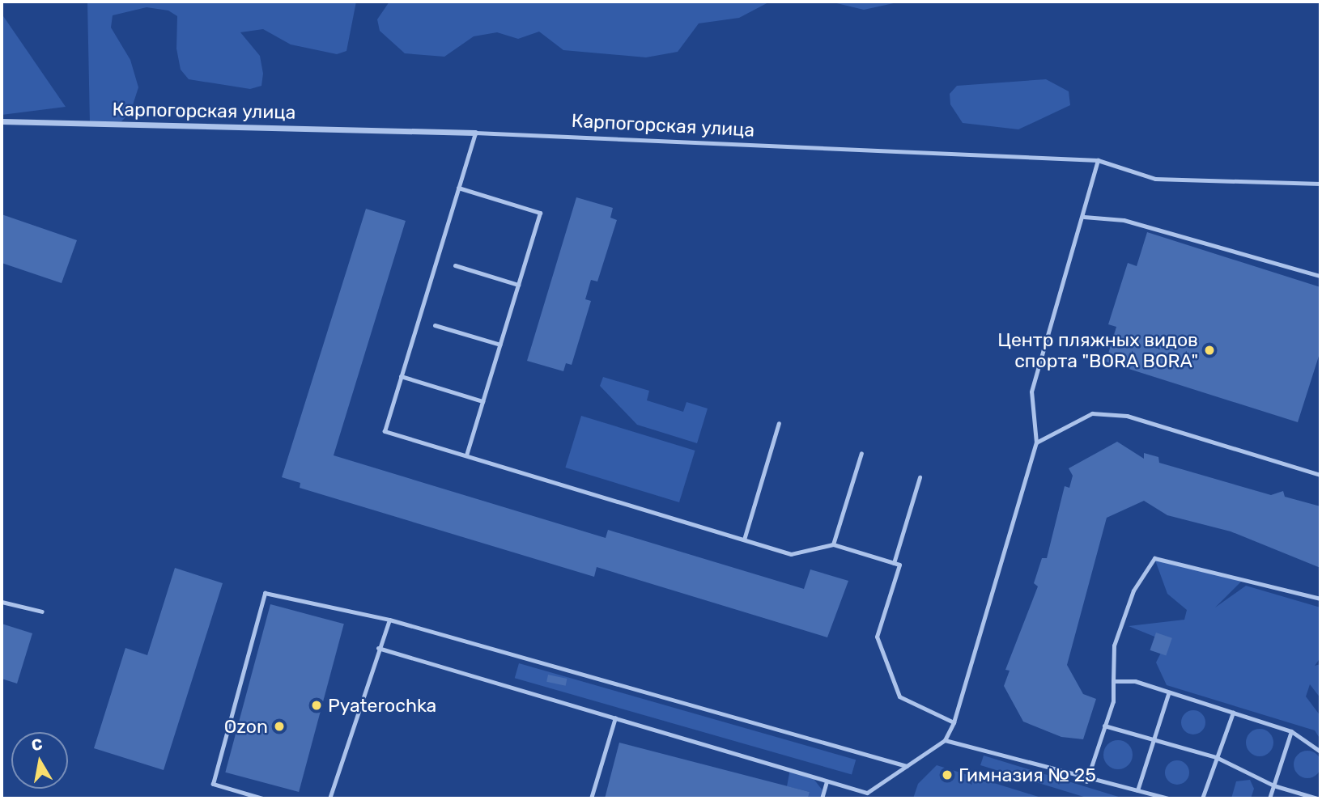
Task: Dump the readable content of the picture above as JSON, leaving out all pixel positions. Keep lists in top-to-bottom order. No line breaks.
{"streets":{"street":["Карпогорская улица"]},"places":["Центр пляжных видов спорта \"BORA BORA\"","Pyaterochka","Ozon","Гимназия № 25"],"north":"top"}
